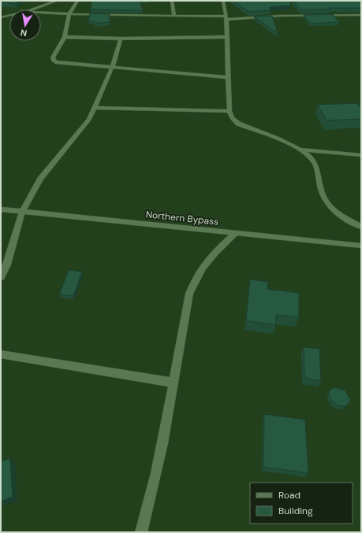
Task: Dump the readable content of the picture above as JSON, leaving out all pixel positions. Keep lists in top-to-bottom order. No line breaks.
{"streets":{"street":["Northern Bypass"]},"legend":["Road","Building"],"north":"bottom"}
